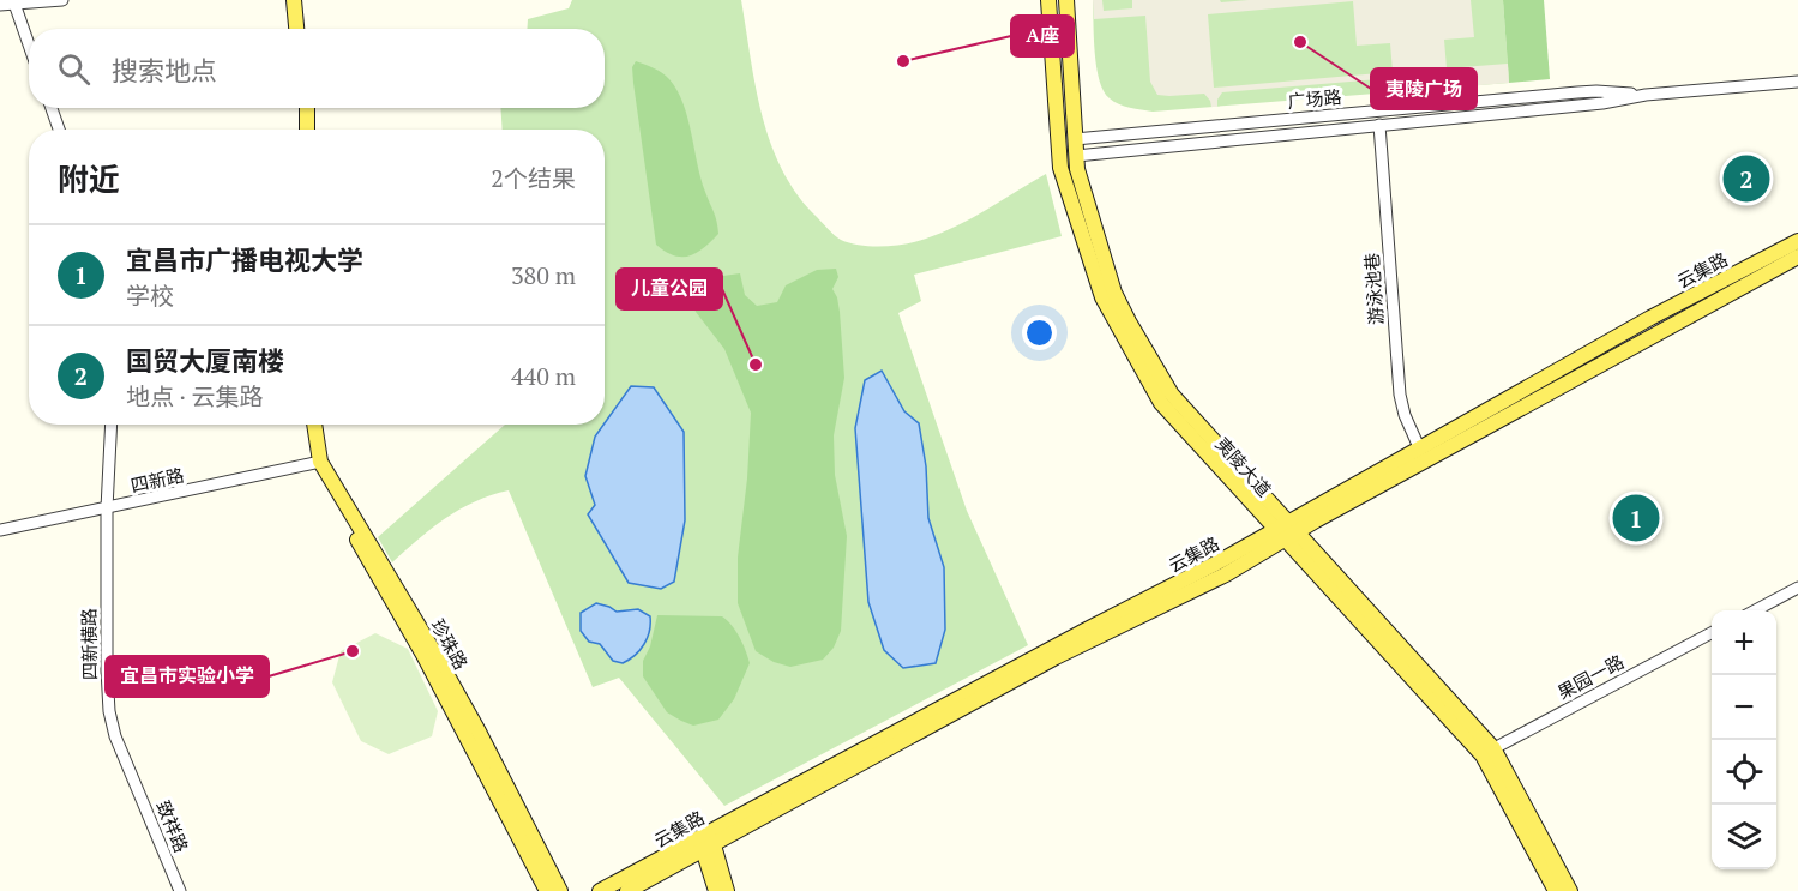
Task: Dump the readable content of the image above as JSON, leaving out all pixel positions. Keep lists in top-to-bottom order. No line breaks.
{"streets":{"main road":["云集路","夷陵大道","珍珠路"],"street":["广场路","游泳池巷","四新路","四新横路","果园一路","致祥路"]},"crossings":[["广场路","游泳池巷"],["广场路","夷陵大道"],["云集路","游泳池巷"],["云集路","夷陵大道"],["夷陵大道","果园一路"],["四新路","四新横路"],["四新路","珍珠路"],["四新横路","致祥路"]],"places":["夷陵广场","A座","儿童公园","宜昌市实验小学"],"page":{"search":"搜索地点","heading":["附近","2个结果"],"pins":["2","1"],"list":[{"mark":"1","name":"宜昌市广播电视大学","note":"学校","value":"380 m"},{"mark":"2","name":"国贸大厦南楼","note":"地点 · 云集路","value":"440 m"}],"map_buttons":["+","−"]}}
